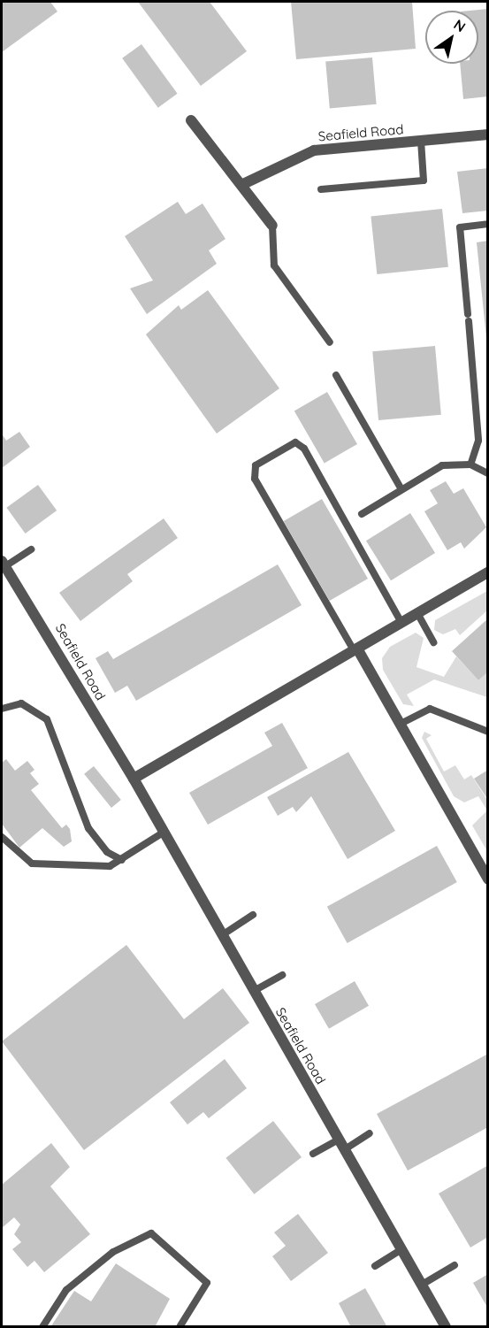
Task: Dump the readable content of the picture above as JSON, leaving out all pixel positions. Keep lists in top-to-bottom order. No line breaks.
{"streets":{"street":["Seafield Road"]},"north":"top right"}
